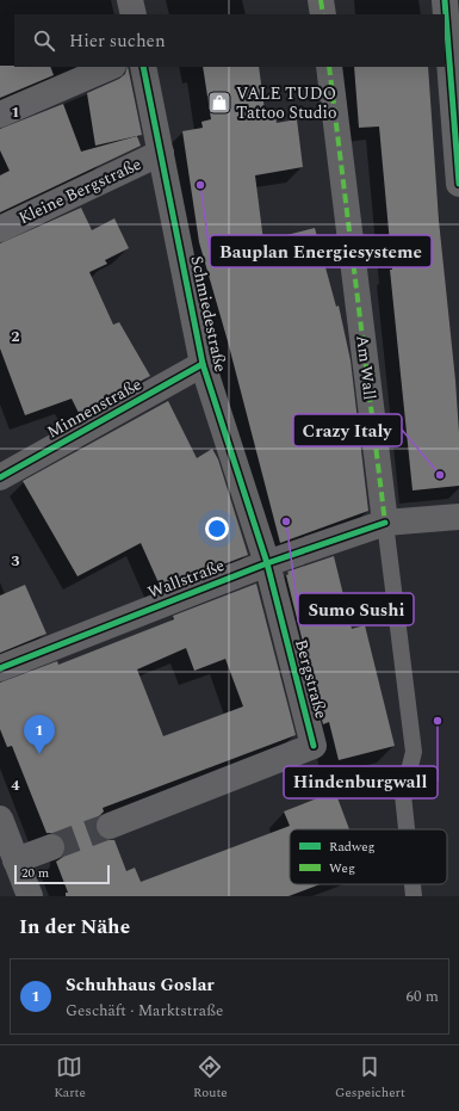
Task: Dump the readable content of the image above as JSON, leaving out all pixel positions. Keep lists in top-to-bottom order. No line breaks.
{"streets":{"street":["Kleine Bergstraße","Schmiedestraße","Am Wall","Minnenstraße","Wallstraße","Bergstraße"]},"crossings":[["Kleine Bergstraße","Schmiedestraße"],["Schmiedestraße","Minnenstraße"],["Schmiedestraße","Wallstraße"],["Schmiedestraße","Bergstraße"],["Am Wall","Wallstraße"],["Wallstraße","Bergstraße"]],"places":{"shop":["VALE TUDO Tattoo Studio"],"other":["Bauplan Energiesysteme","Crazy Italy","Sumo Sushi","Hindenburgwall"]},"legend":["Radweg","Weg"],"scale_bar":"20 m","page":{"search":"Hier suchen","pins":"1","scale":"20 m","heading":"In der Nähe","list":[{"mark":"1","name":"Schuhhaus Goslar","note":"Geschäft · Marktstraße","value":"60 m"}],"nav":["Karte","Route","Gespeichert"]},"grid":{"rows":["1","2","3","4"]}}
